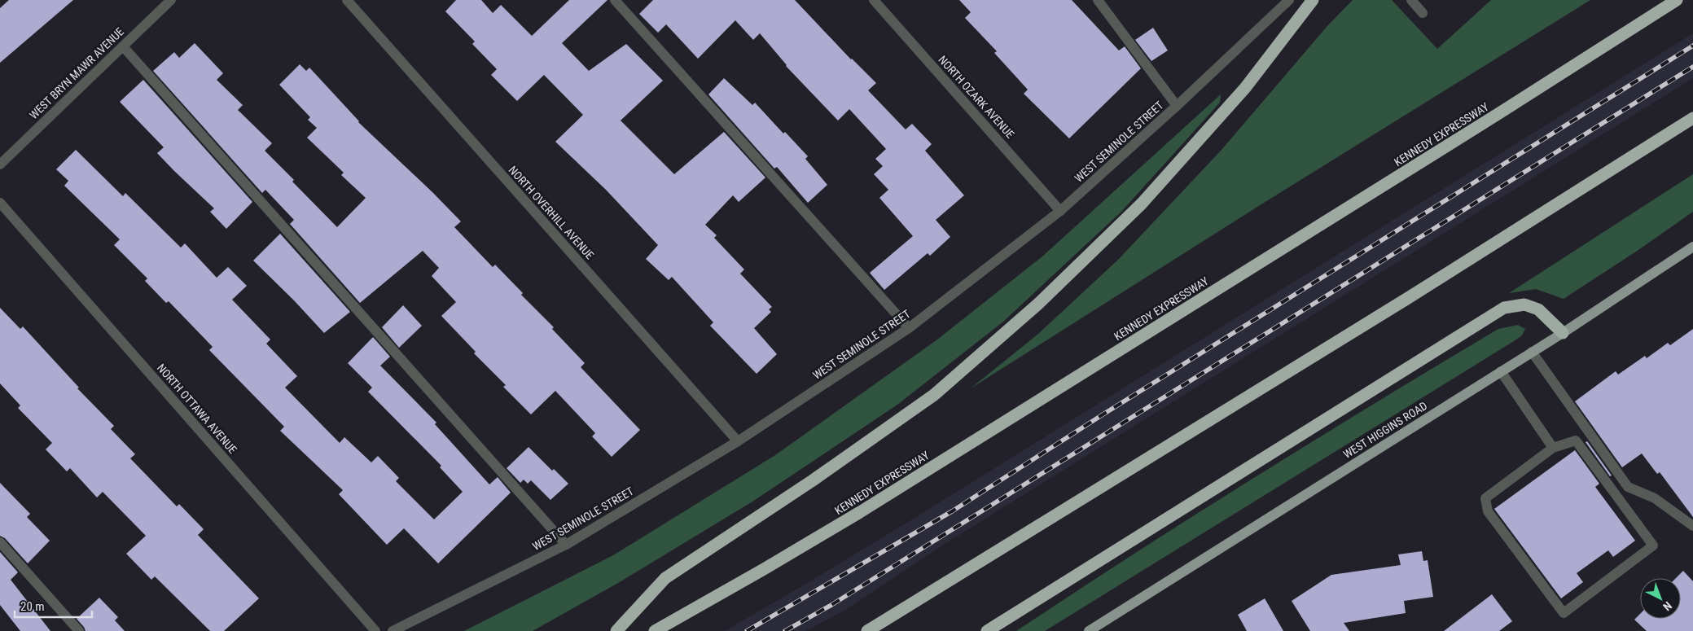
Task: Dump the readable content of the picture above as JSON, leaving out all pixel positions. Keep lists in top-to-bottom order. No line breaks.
{"streets":{"highway":["KENNEDY EXPRESSWAY"],"main road":["WEST HIGGINS ROAD"],"street":["WEST BRYN MAWR AVENUE","NORTH OZARK AVENUE","WEST SEMINOLE STREET","NORTH OVERHILL AVENUE","NORTH OTTAWA AVENUE"]},"crossings":[["NORTH OZARK AVENUE","WEST SEMINOLE STREET"],["WEST SEMINOLE STREET","NORTH OVERHILL AVENUE"]],"scale_bar":"20 m","north":"bottom right"}
